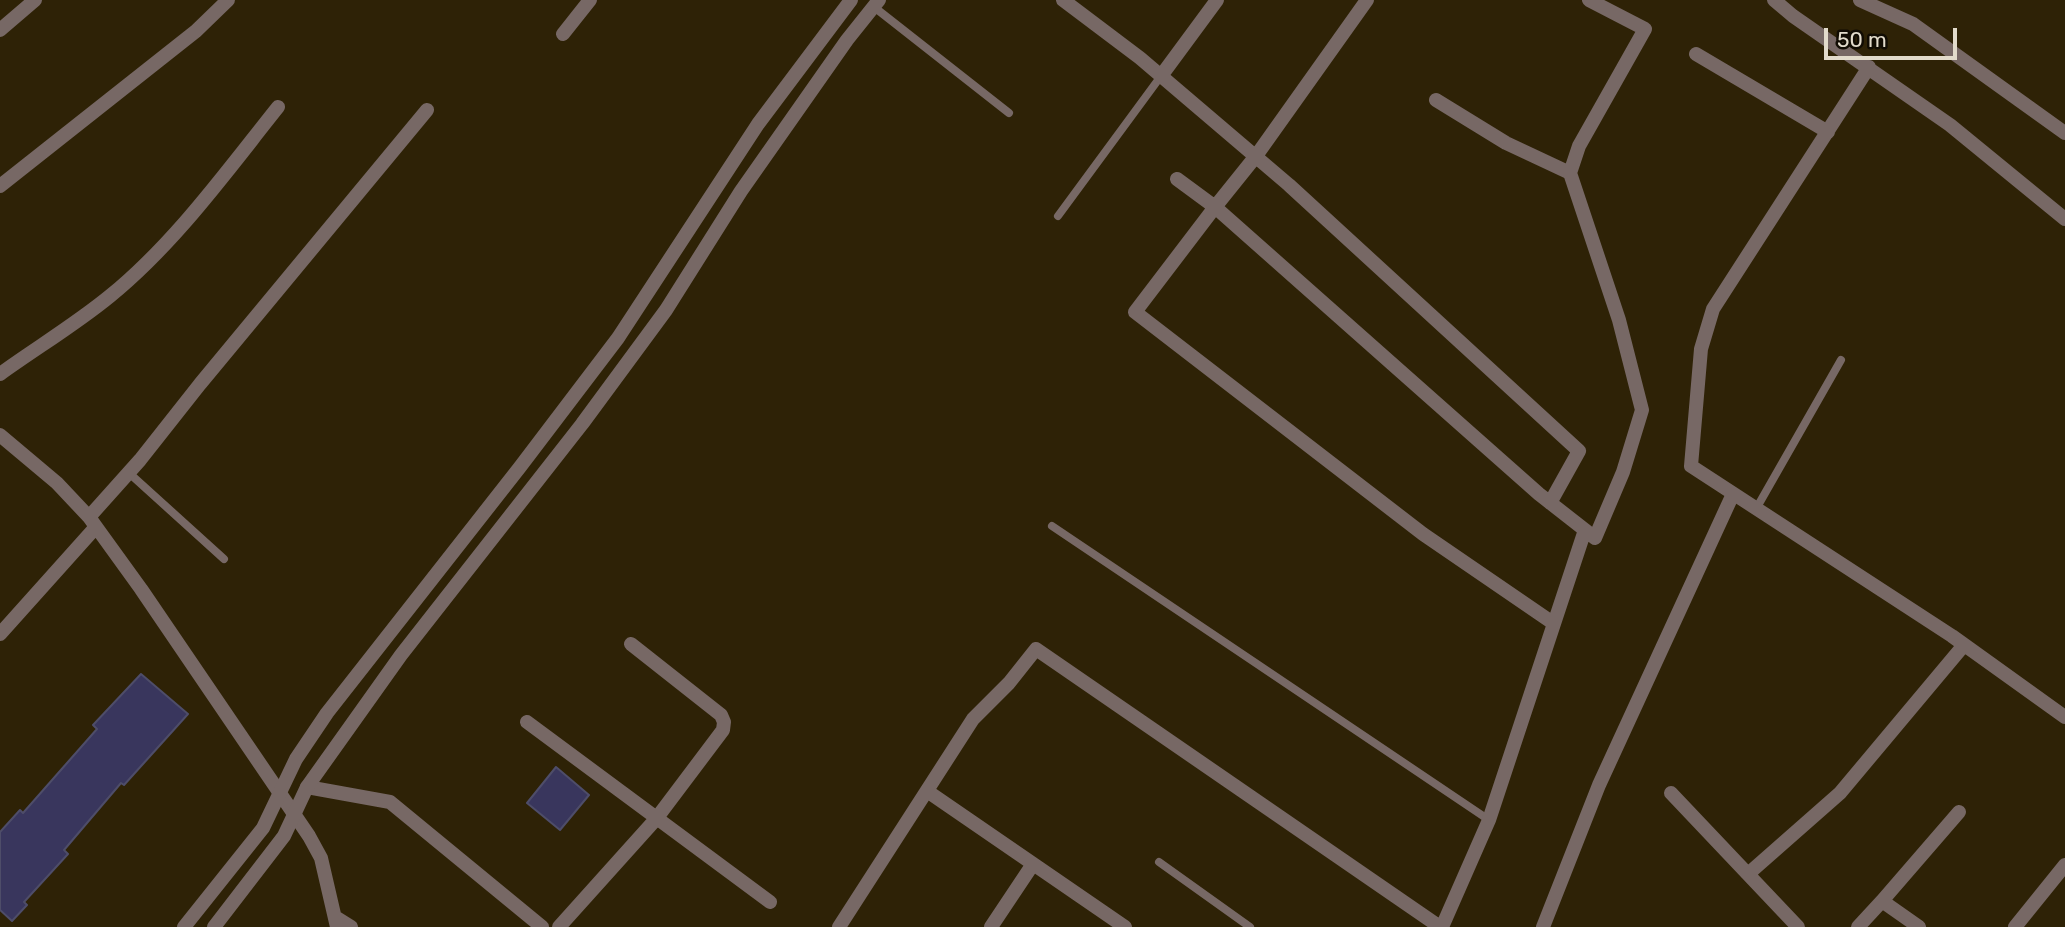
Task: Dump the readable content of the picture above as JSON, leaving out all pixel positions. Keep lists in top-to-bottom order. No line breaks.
{"scale_bar":"50 m"}
